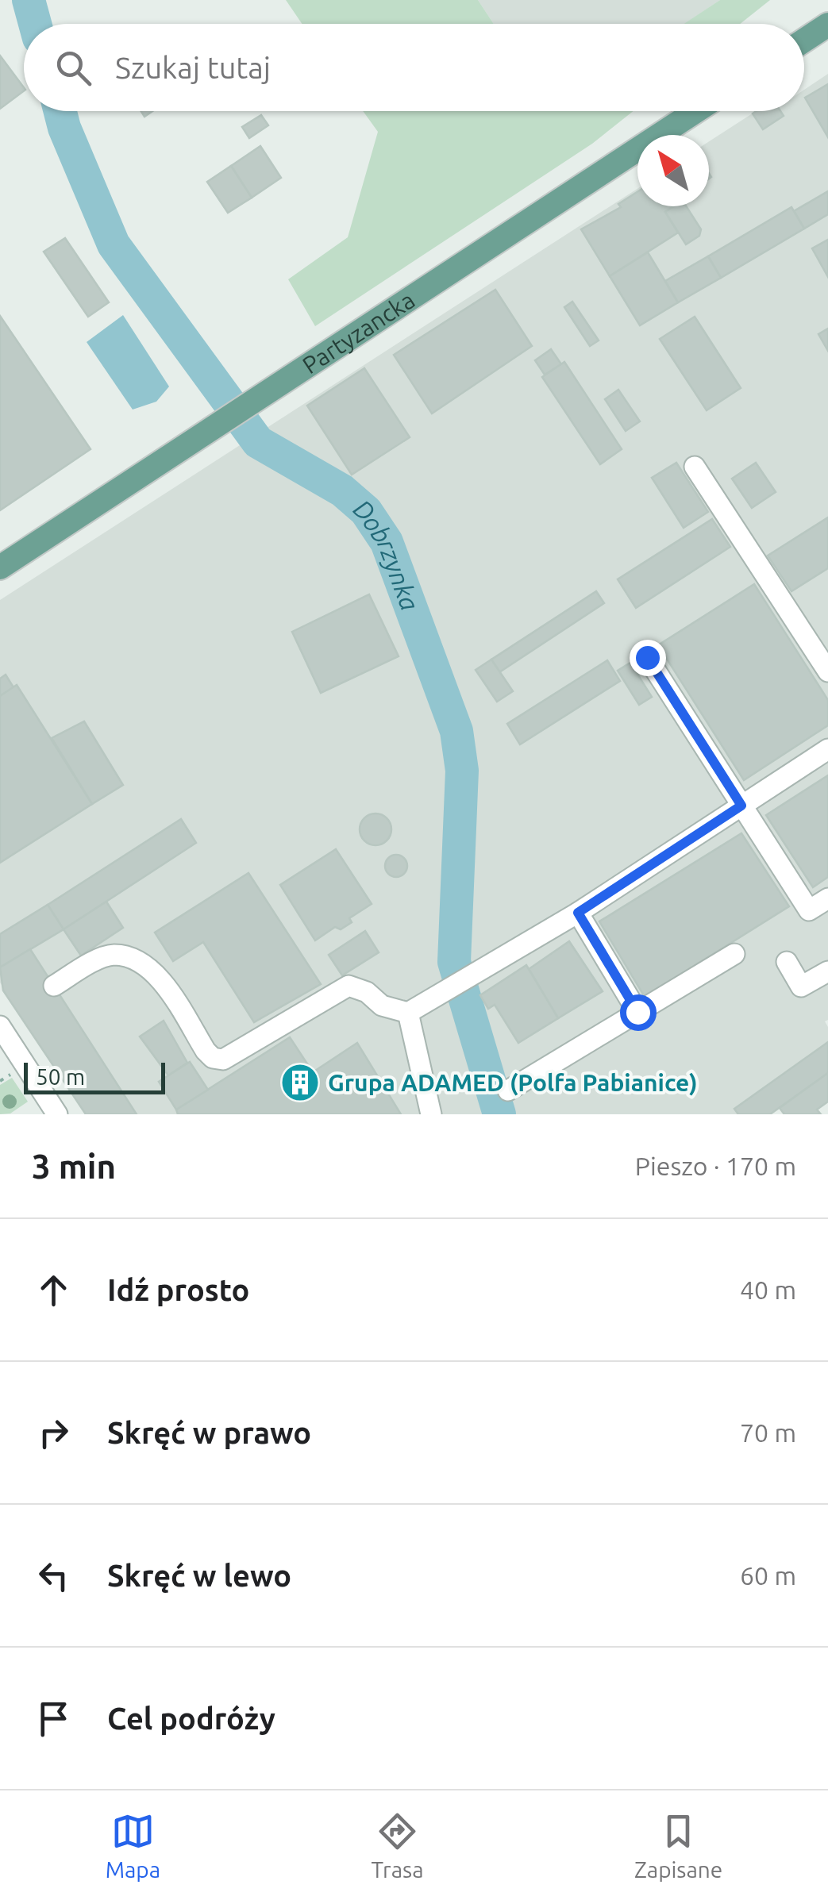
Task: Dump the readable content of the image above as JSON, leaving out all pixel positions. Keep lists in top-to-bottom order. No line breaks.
{"streets":{"main road":["Partyzancka"]},"water":["Dobrzynka"],"places":{"building":["Grupa ADAMED (Polfa Pabianice)"]},"scale_bar":"50 m","north":"top left","page":{"search":"Szukaj tutaj","scale":"50 m","heading":["3 min","Pieszo · 170 m"],"list":[["Idź prosto","40 m"],["Skręć w prawo","70 m"],["Skręć w lewo","60 m"],"Cel podróży"],"nav":["Mapa","Trasa","Zapisane"]}}
